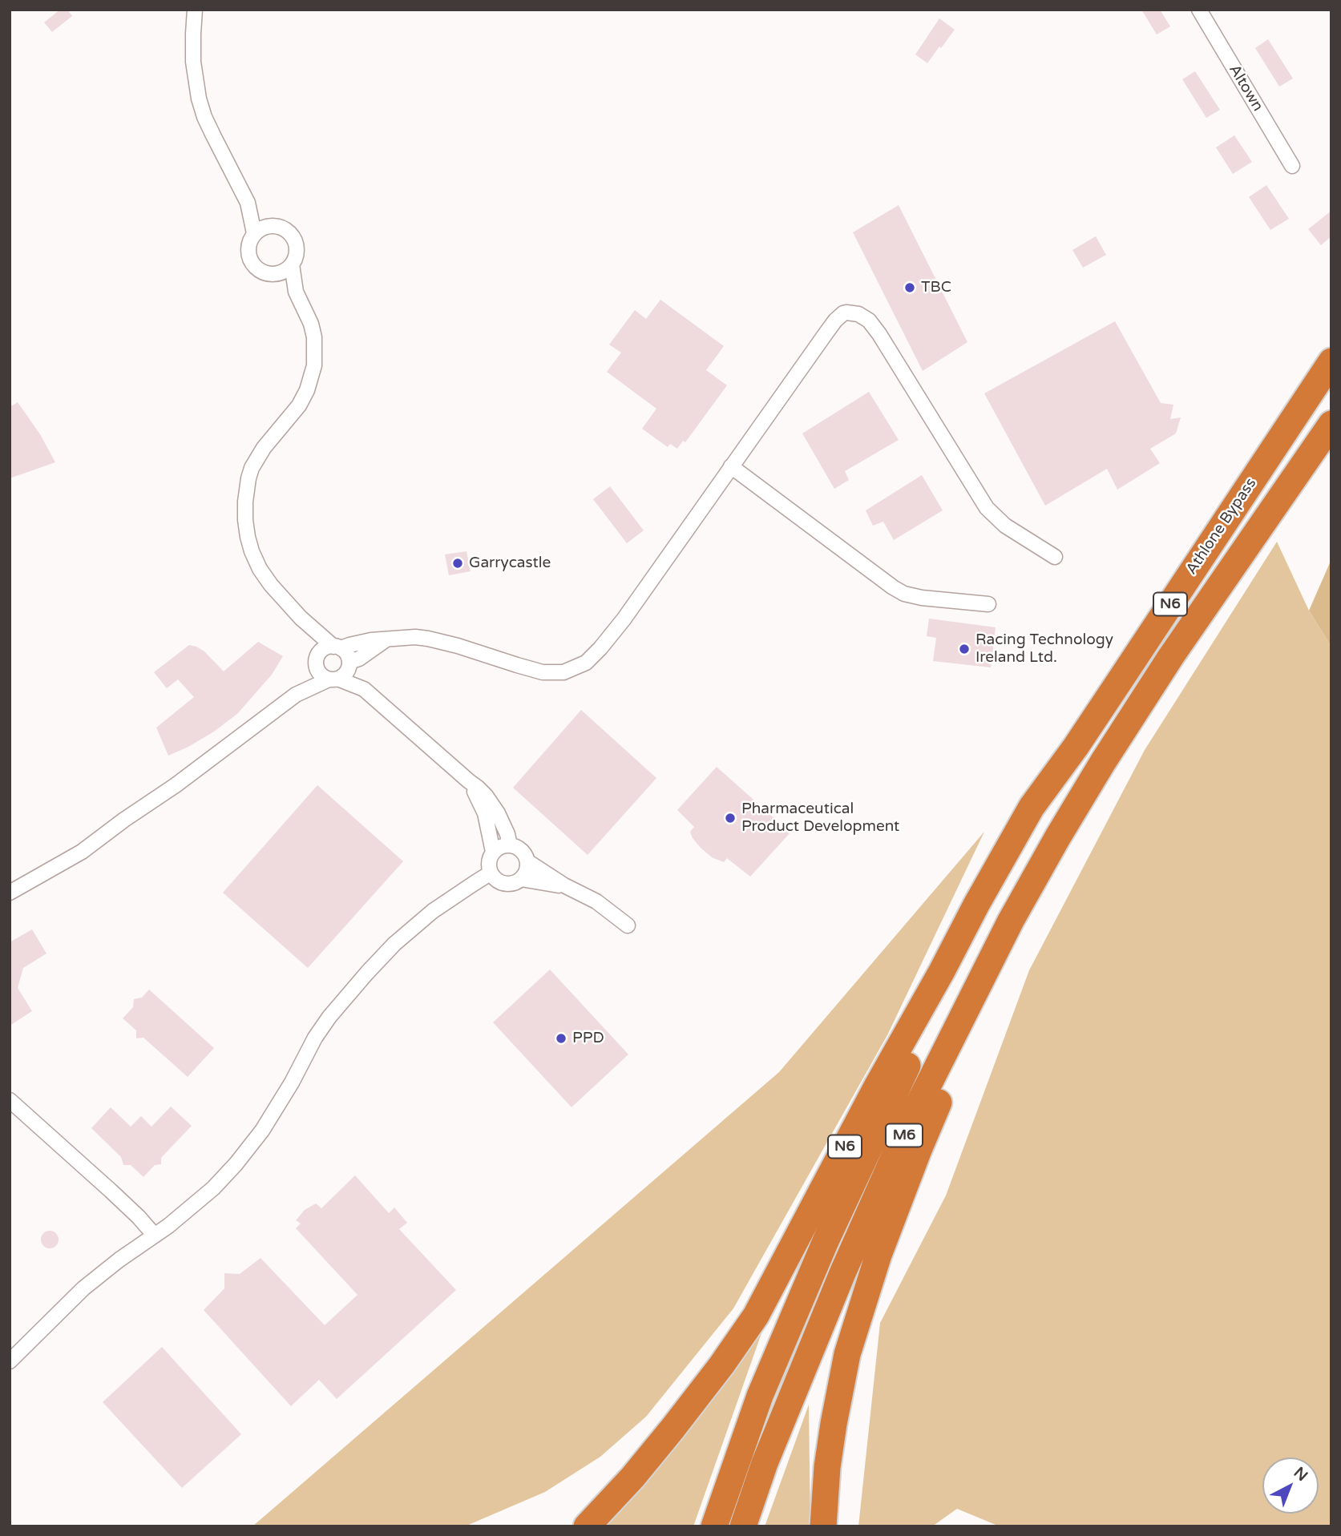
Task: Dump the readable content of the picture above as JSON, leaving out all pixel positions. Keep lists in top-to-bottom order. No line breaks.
{"streets":{"highway":["Athlone Bypass","N6","M6"],"street":["Altown"]},"crossings":[["Athlone Bypass","N6"],["Athlone Bypass","M6"],["N6","M6"]],"places":["TBC","Garrycastle","Racing Technology Ireland Ltd.","Pharmaceutical Product Development","PPD"],"north":"top right"}
